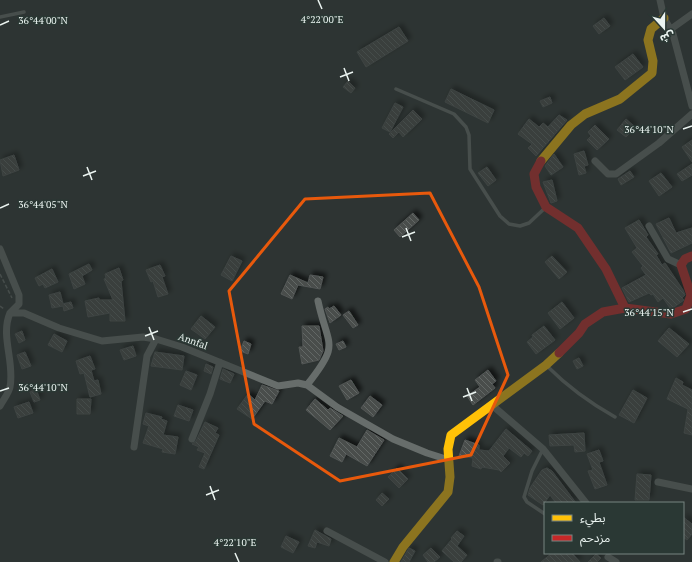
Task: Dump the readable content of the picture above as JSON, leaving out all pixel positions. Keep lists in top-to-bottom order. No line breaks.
{"streets":{"street":["Annfal"]},"legend":["بطيء","مزدحم"],"north":"bottom","coordinates":["4°22'00\"E","36°44'00\"N","36°44'10\"N","36°44'05\"N","36°44'15\"N","4°22'10\"E"]}
